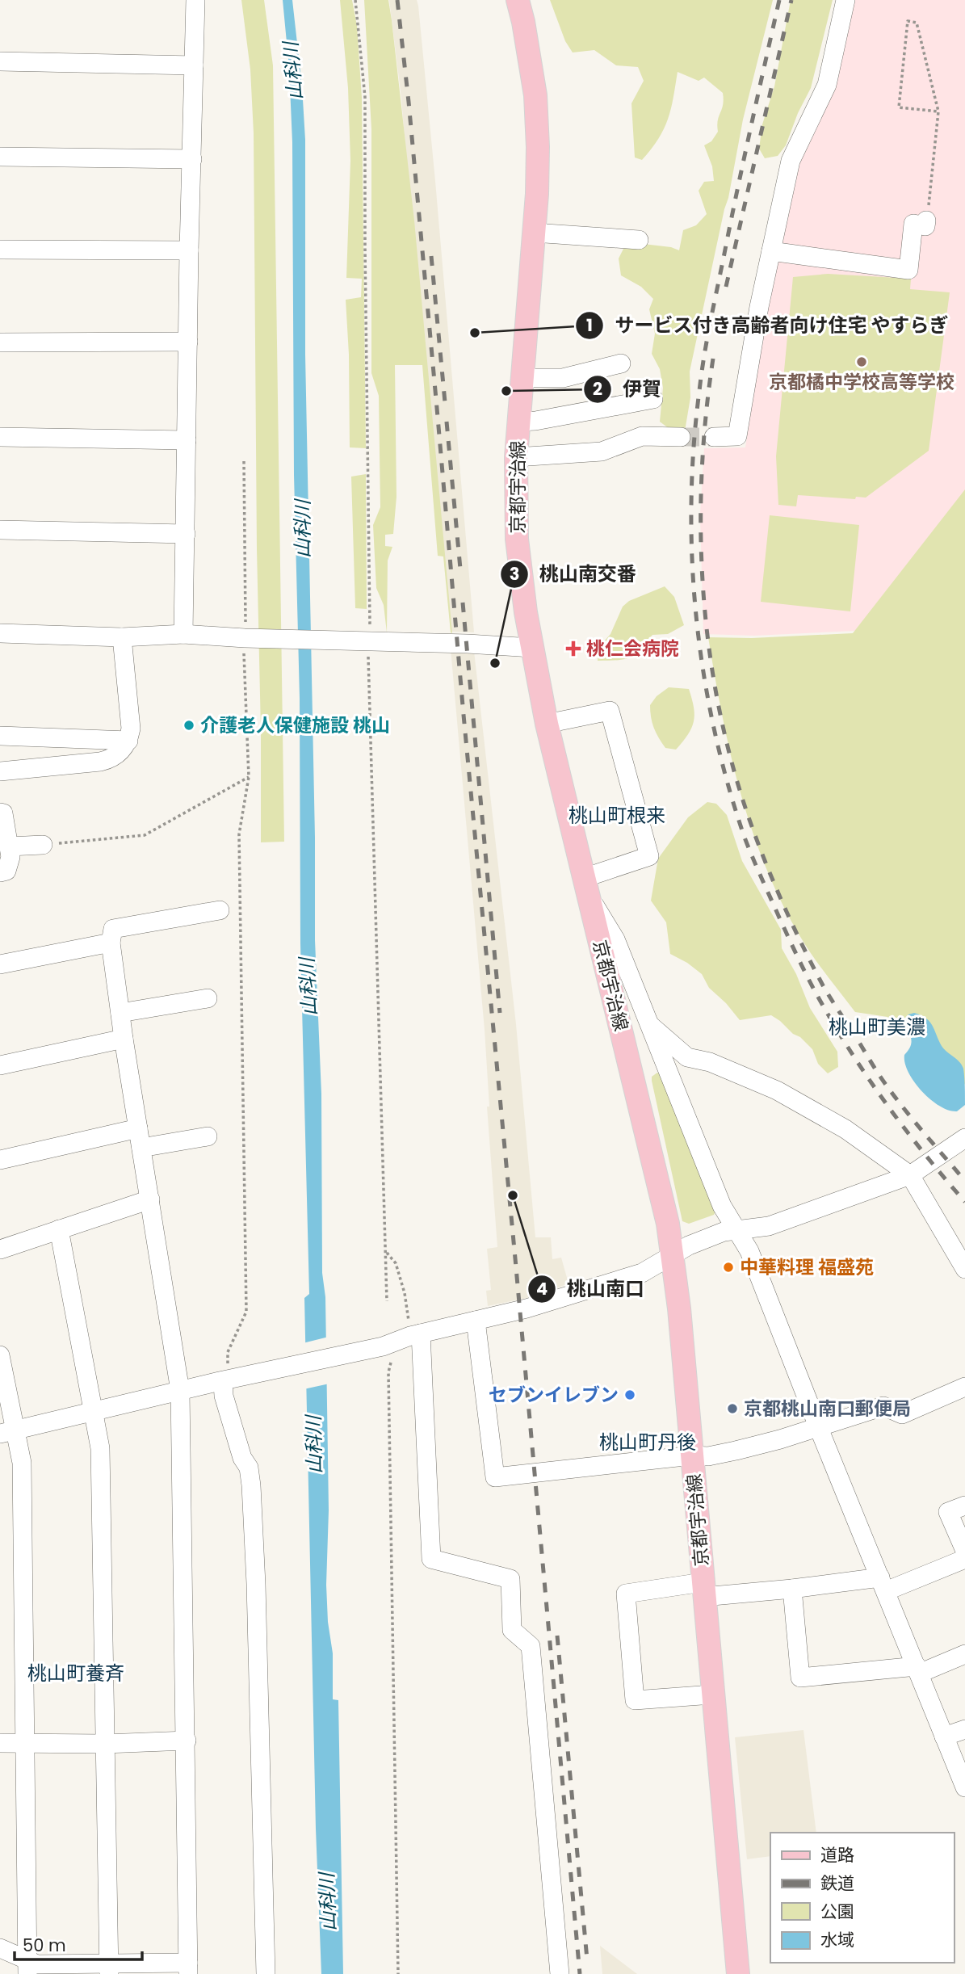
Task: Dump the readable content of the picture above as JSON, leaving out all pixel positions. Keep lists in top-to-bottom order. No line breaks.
{"streets":{"main road":["京都宇治線"]},"districts":["桃山町根来","桃山町美濃","桃山町丹後","桃山町養斉"],"water":["山科川"],"places":{"other":["サービス付き高齢者向け住宅 やすらぎ","京都橘中学校高等学校","伊賀","桃山南交番","介護老人保健施設 桃山","桃山南口","中華料理 福盛苑","セブンイレブン","京都桃山南口郵便局"],"health":["桃仁会病院"]},"legend":["道路","鉄道","公園","水域"],"scale_bar":"50 m"}
